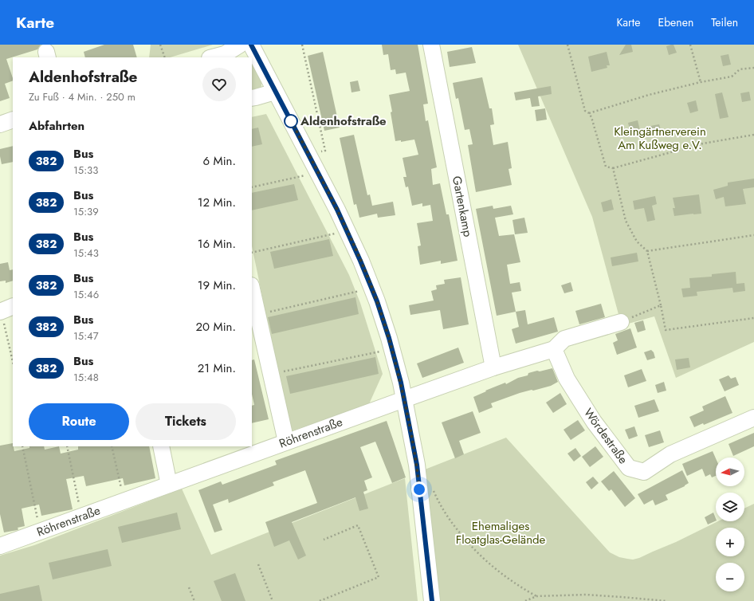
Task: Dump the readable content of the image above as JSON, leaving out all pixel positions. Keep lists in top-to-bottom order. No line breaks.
{"streets":{"street":["Gartenkamp","Röhrenstraße","Wördestraße"]},"crossings":[["Gartenkamp","Röhrenstraße"],["Röhrenstraße","Wördestraße"]],"parks":["Kleingärtnerverein Am Kußweg e.V.","Ehemaliges Floatglas-Gelände"],"places":["Aldenhofstraße"],"lines":["bus line 382"],"north":"left","page":{"header":"Karte","nav":["Karte","Ebenen","Teilen"],"heading":[["Aldenhofstraße","Zu Fuß · 4 Min. · 250 m"],"Abfahrten"],"list":[{"mark":"382","name":"Bus","note":"15:33","value":"6 Min."},{"mark":"382","name":"Bus","note":"15:39","value":"12 Min."},{"mark":"382","name":"Bus","note":"15:43","value":"16 Min."},{"mark":"382","name":"Bus","note":"15:46","value":"19 Min."},{"mark":"382","name":"Bus","note":"15:47","value":"20 Min."},{"mark":"382","name":"Bus","note":"15:48","value":"21 Min."}],"buttons":["Route","Tickets"],"map_buttons":["+","−"]}}
